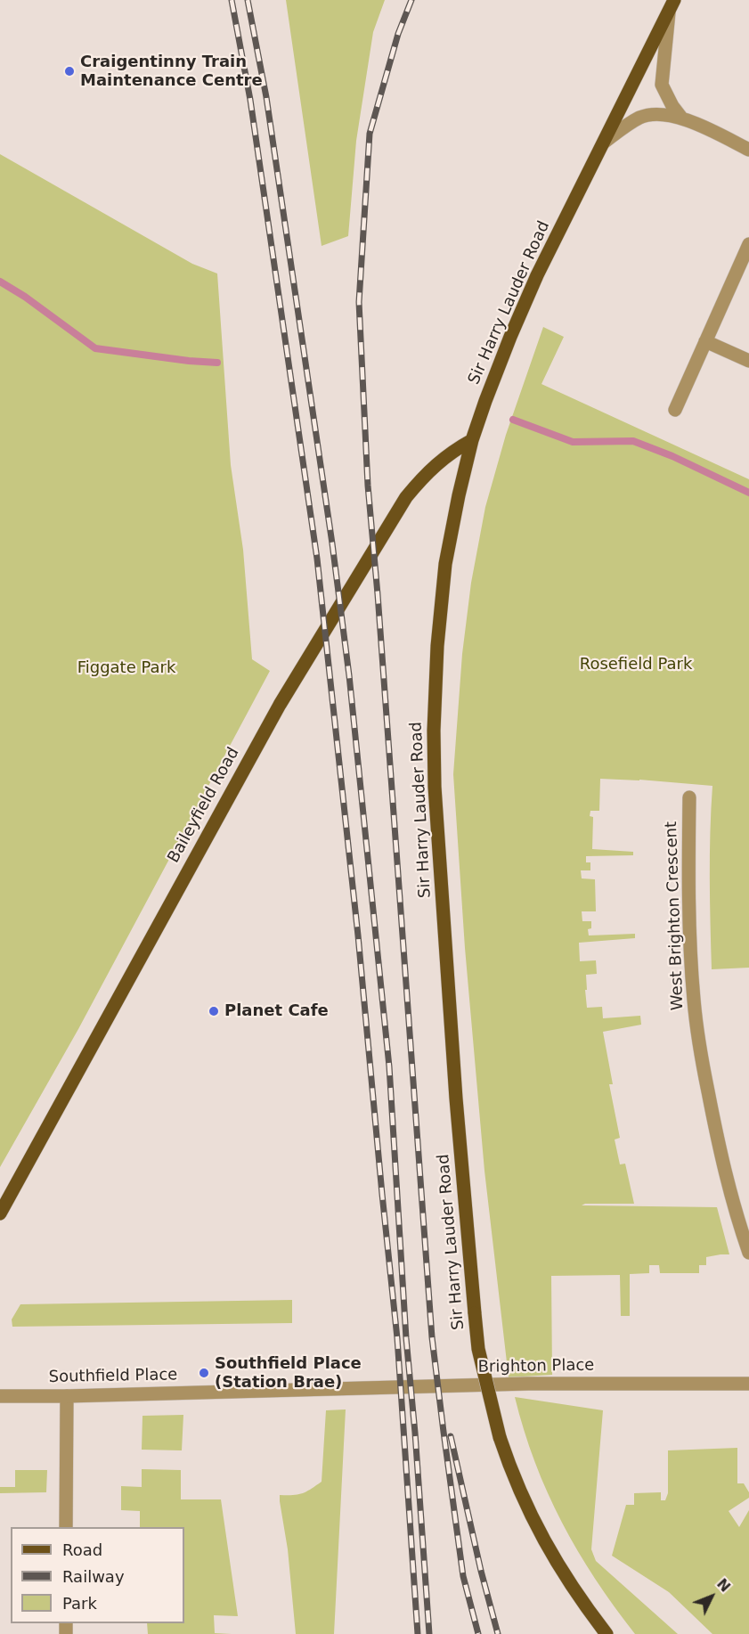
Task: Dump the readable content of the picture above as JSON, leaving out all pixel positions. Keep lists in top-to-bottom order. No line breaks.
{"streets":{"main road":["Sir Harry Lauder Road","Baileyfield Road"],"street":["West Brighton Crescent","Brighton Place","Southfield Place"]},"crossings":[["Sir Harry Lauder Road","Baileyfield Road"],["Brighton Place","Southfield Place"]],"parks":["Rosefield Park","Figgate Park"],"places":["Craigentinny Train Maintenance Centre","Planet Cafe","Southfield Place (Station Brae)"],"legend":["Road","Railway","Park"],"north":"top right"}
